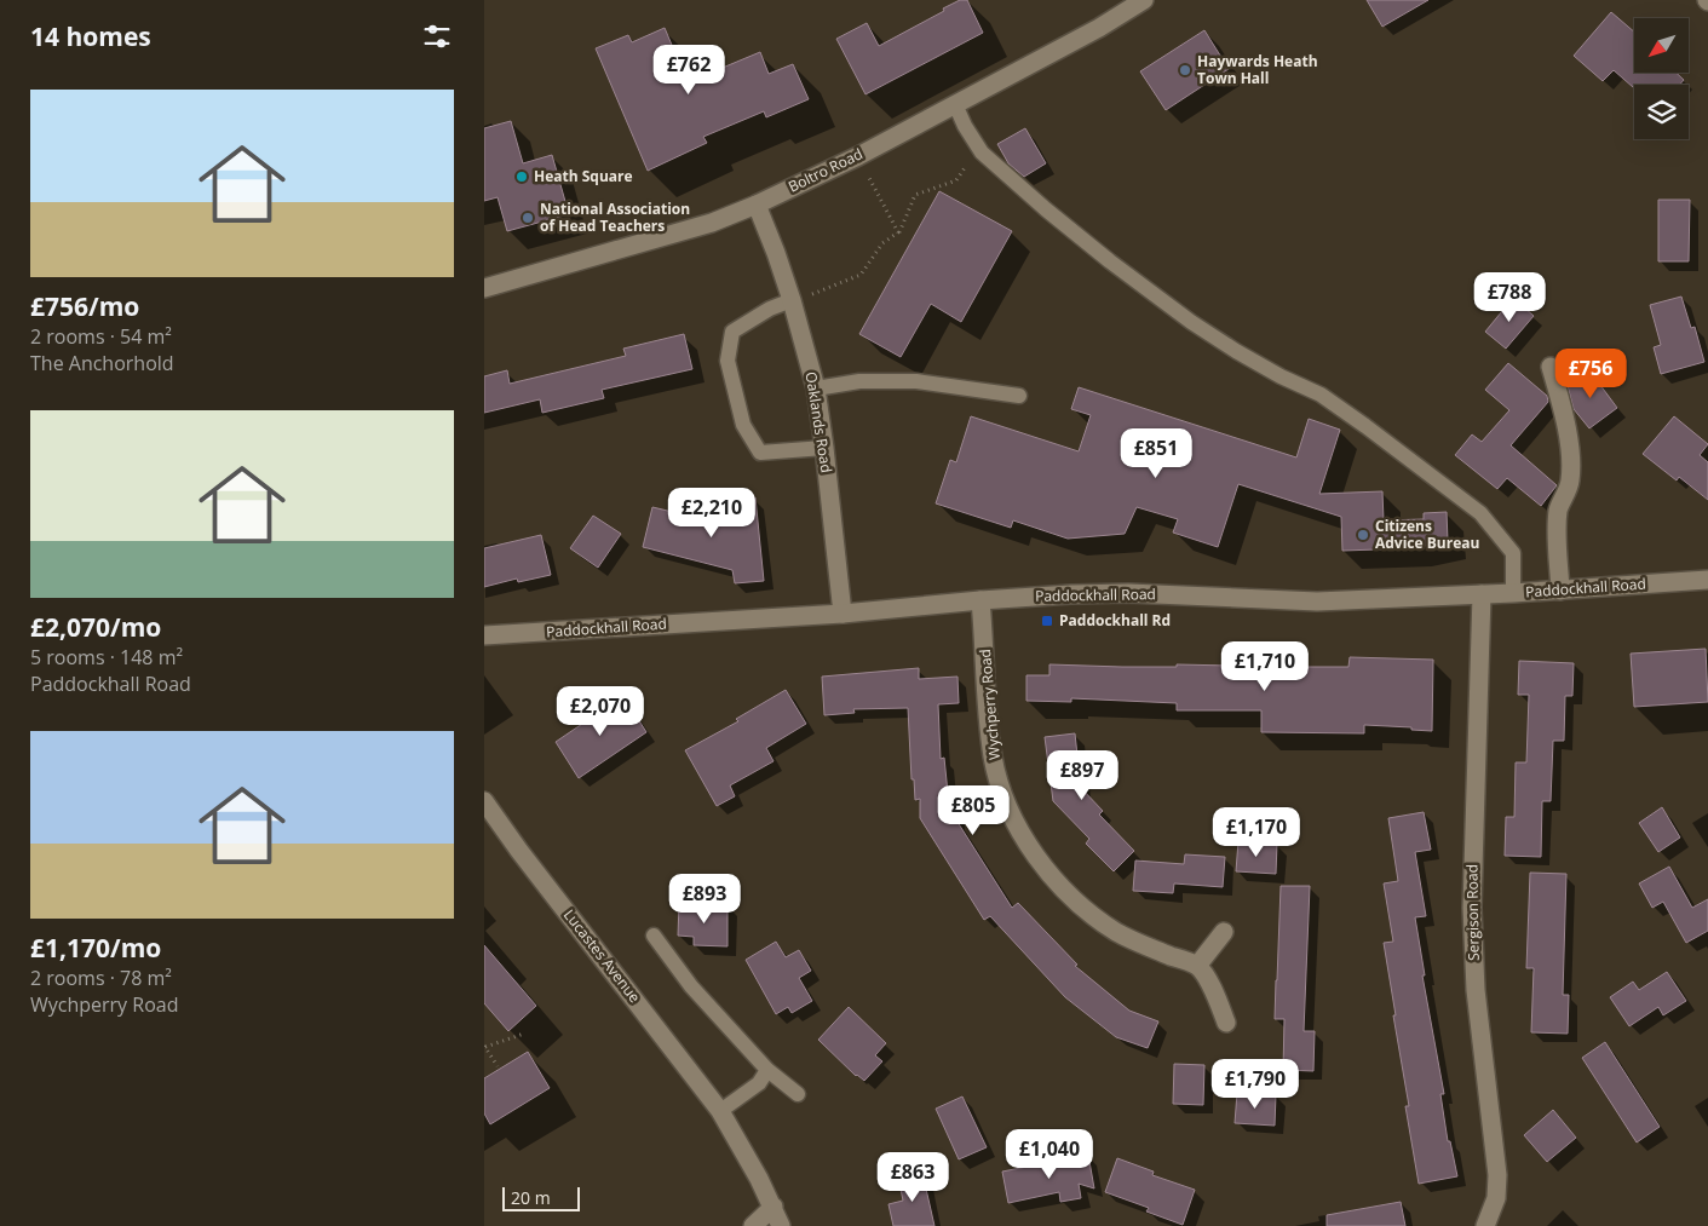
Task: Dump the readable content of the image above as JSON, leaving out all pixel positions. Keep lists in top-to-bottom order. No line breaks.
{"streets":{"street":["Boltro Road","Oaklands Road","Paddockhall Road","Wychperry Road","Sergison Road","Lucastes Avenue"]},"crossings":[["Boltro Road","Oaklands Road"],["Oaklands Road","Paddockhall Road"],["Paddockhall Road","Wychperry Road"],["Paddockhall Road","Sergison Road"]],"places":{"other":["Haywards Heath Town Hall","Heath Square","National Association of Head Teachers","Citizens Advice Bureau"],"transit":["Paddockhall Rd"]},"scale_bar":"20 m","north":"bottom left","page":{"heading":"14 homes","price":["£762","£788","£756","£851","£2,210","£1,710","£2,070","£897","£805","£1,170","£893","£1,790","£1,040","£863"],"list":[{"name":"£756/mo","note":"2 rooms · 54 m² · The Anchorhold"},{"name":"£2,070/mo","note":"5 rooms · 148 m² · Paddockhall Road"},{"name":"£1,170/mo","note":"2 rooms · 78 m² · Wychperry Road"}],"scale":"20 m"}}
